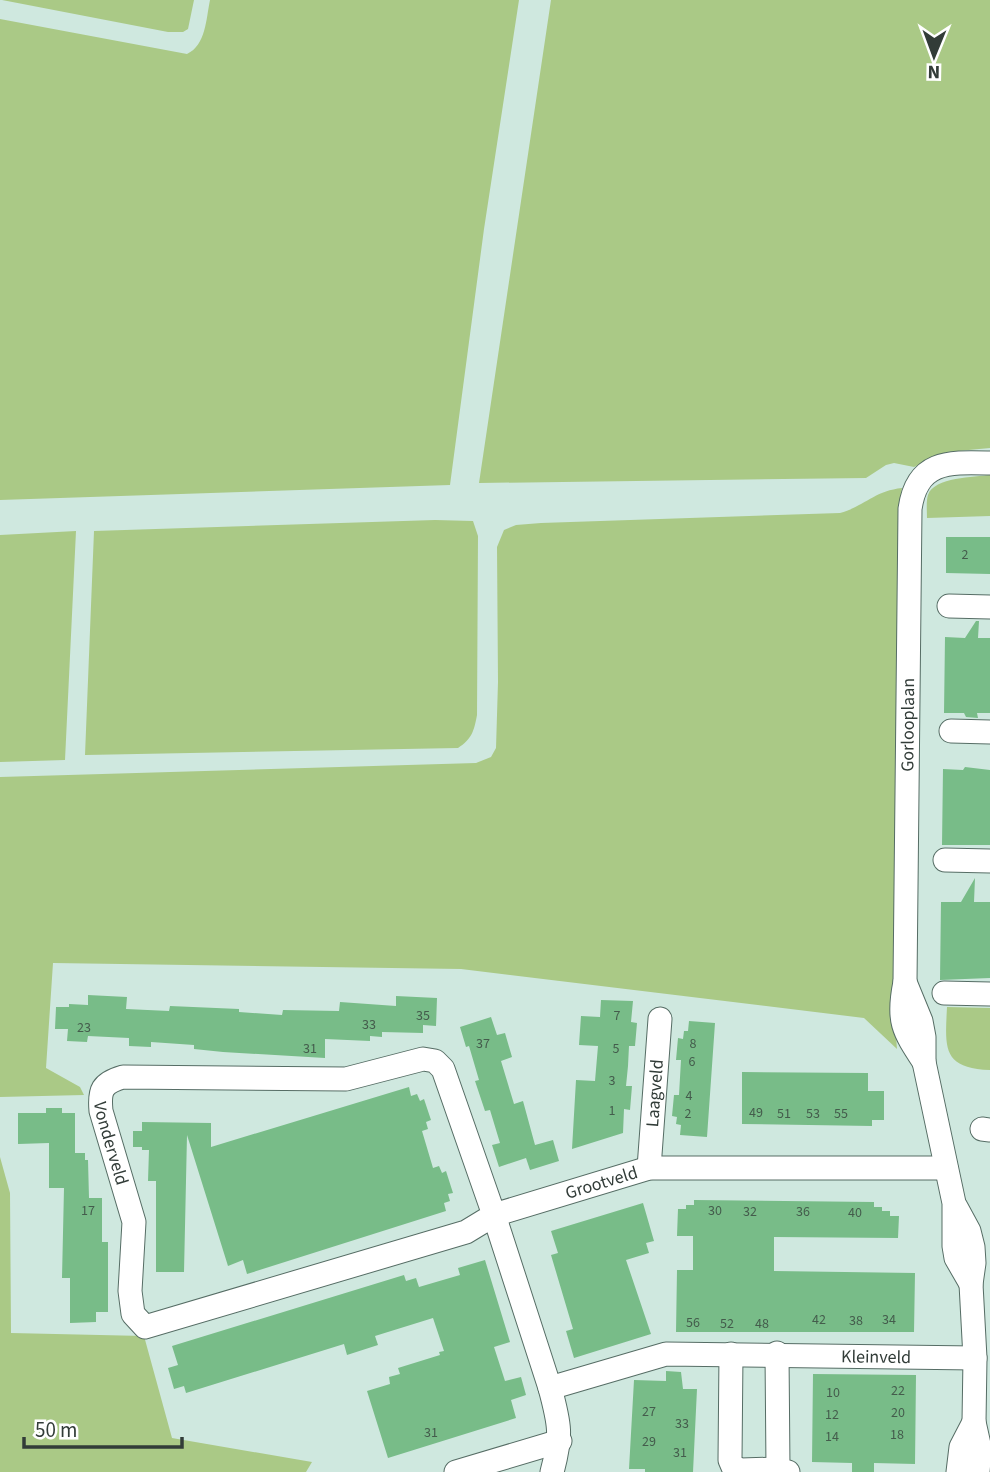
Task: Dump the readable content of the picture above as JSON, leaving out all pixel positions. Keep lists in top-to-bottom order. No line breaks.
{"streets":{"street":["Gorlooplaan","Laagveld","Vonderveld","Grootveld","Kleinveld"]},"crossings":[["Gorlooplaan","Grootveld"],["Gorlooplaan","Kleinveld"],["Laagveld","Grootveld"],["Vonderveld","Grootveld"]],"house_numbers":["2","35","7","33","23","37","8","31","5","6","3","4","1","49","2","51","53","55","17","30","32","36","40","42","34","38","56","52","48","22","10","27","20","12","33","31","18","14","29","31"],"scale_bar":"50 m","north":"bottom"}
